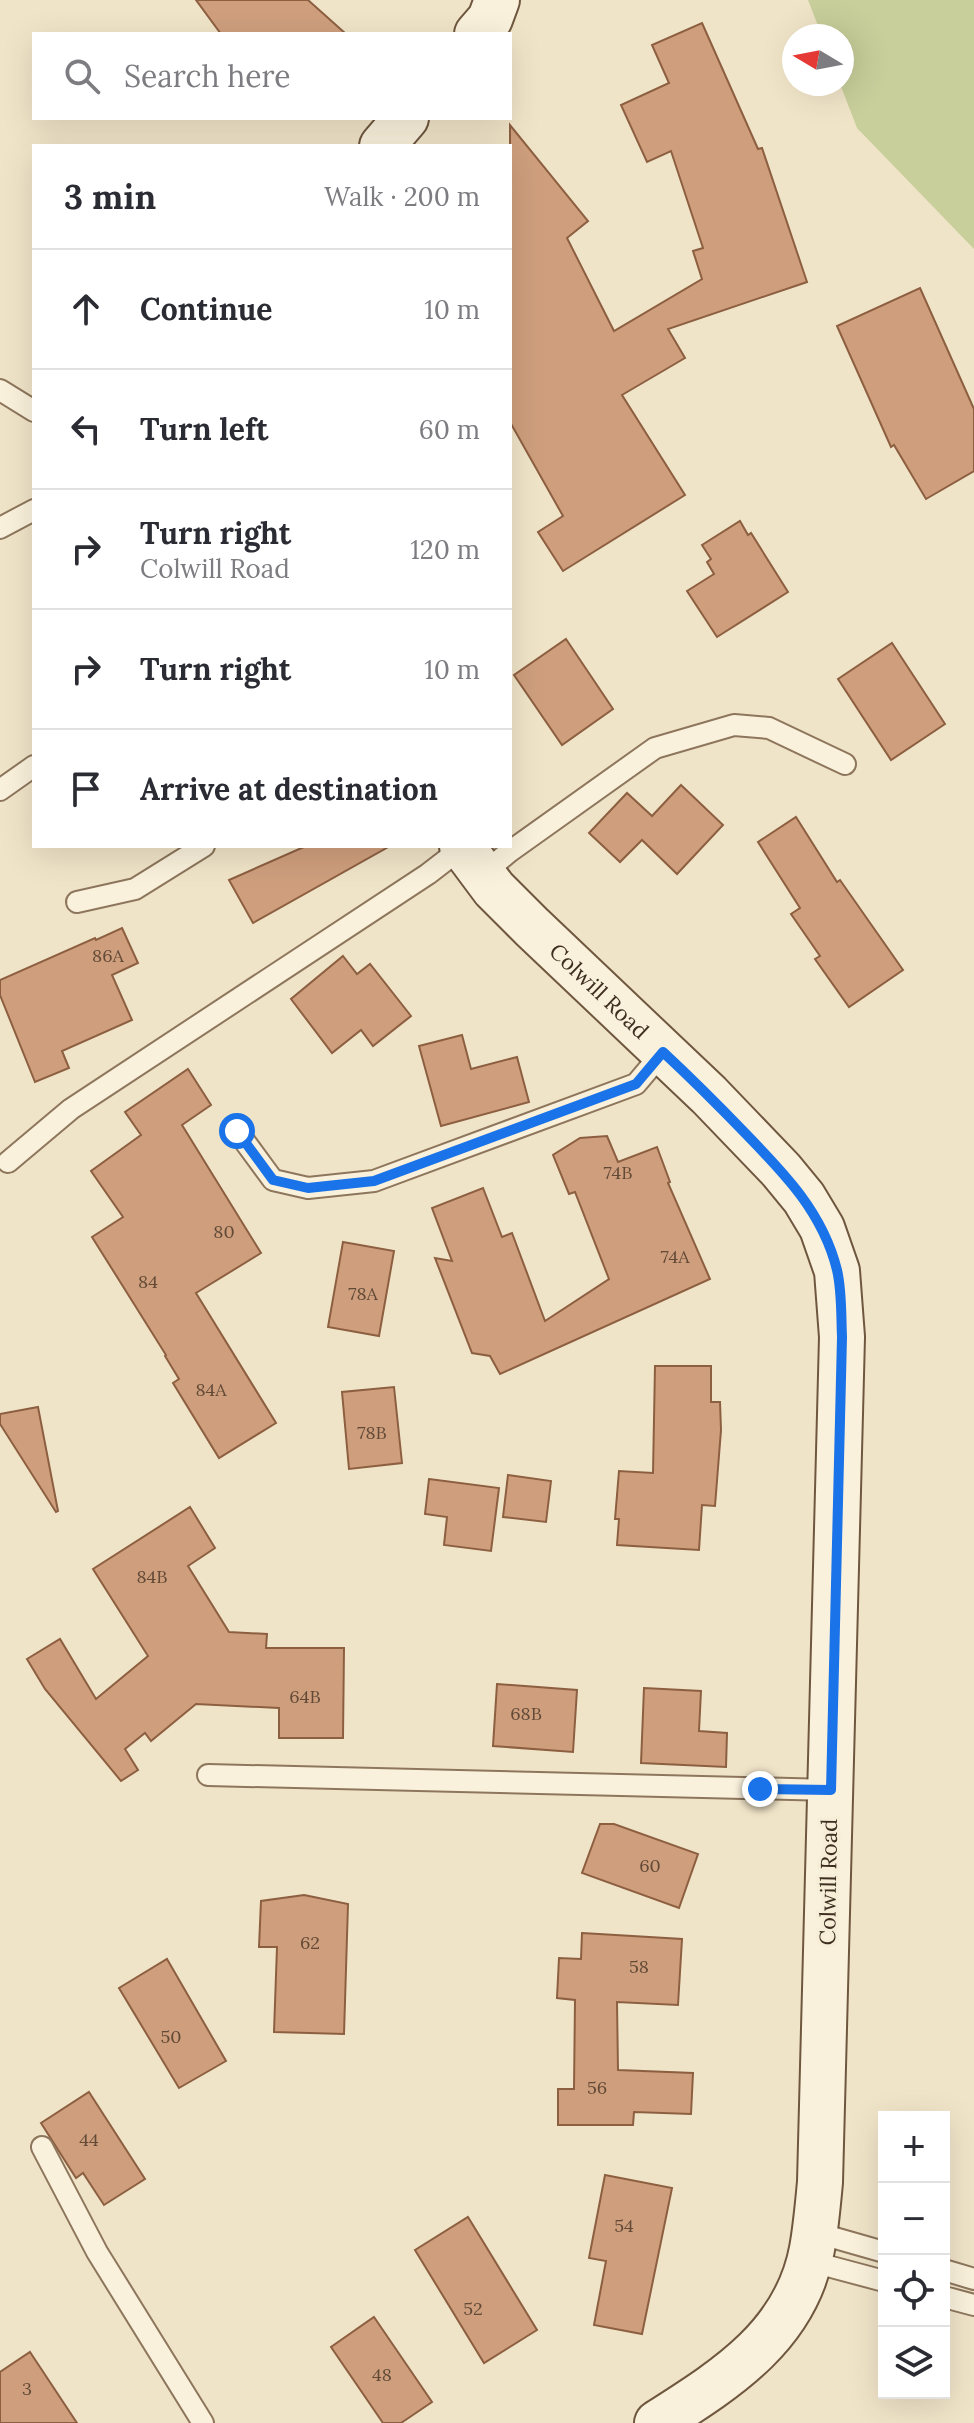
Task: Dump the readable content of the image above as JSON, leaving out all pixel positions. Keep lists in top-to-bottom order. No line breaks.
{"streets":{"street":["Colwill Road"]},"house_numbers":["86A","74B","80","74A","84","78A","84A","78B","84B","64B","68B","60","62","58","50","56","44","54","52","48","3"],"north":"left","page":{"search":"Search here","heading":["3 min","Walk · 200 m"],"list":[["Continue","10 m"],["Turn left","60 m"],["Turn right","Colwill Road","120 m"],["Turn right","10 m"],"Arrive at destination"],"map_buttons":["+","−"]}}
